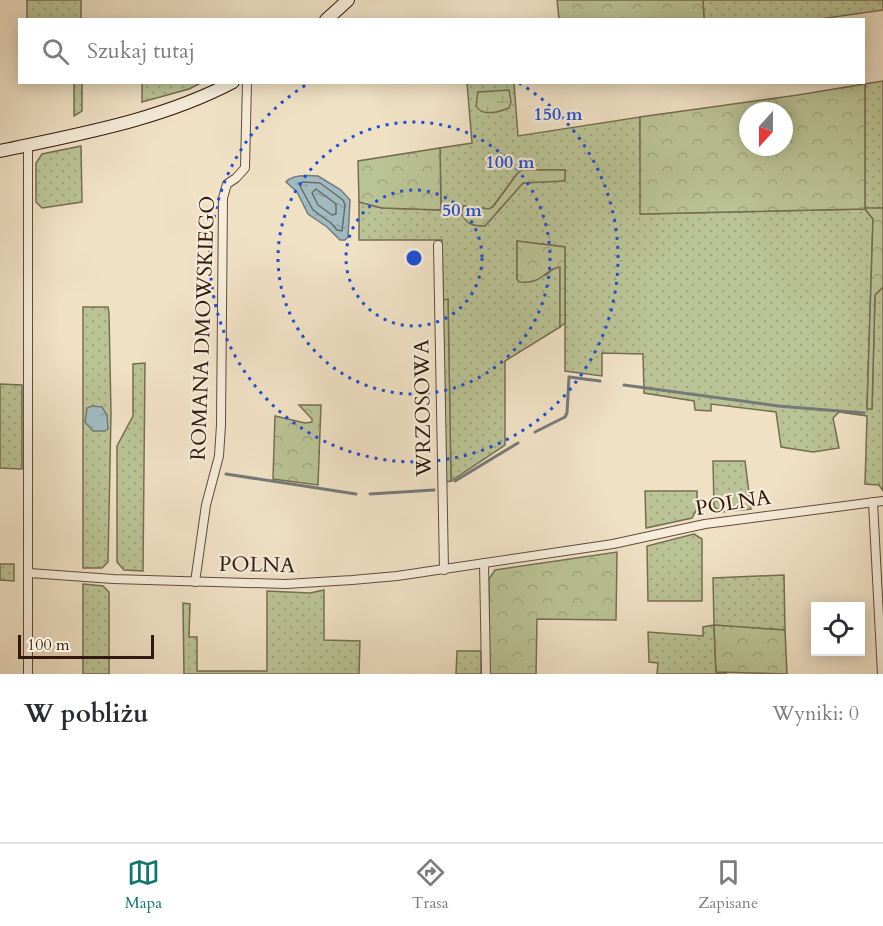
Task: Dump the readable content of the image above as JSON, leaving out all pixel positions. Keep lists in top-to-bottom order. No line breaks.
{"streets":{"street":["ROMANA DMOWSKIEGO","WRZOSOWA","POLNA"]},"crossings":[["ROMANA DMOWSKIEGO","POLNA"],["WRZOSOWA","POLNA"]],"scale_bar":"100 m","north":"bottom","page":{"search":"Szukaj tutaj","scale":"100 m","heading":["W pobliżu","Wyniki: 0"],"nav":["Mapa","Trasa","Zapisane"]},"rings":["150 m","100 m","50 m"]}
